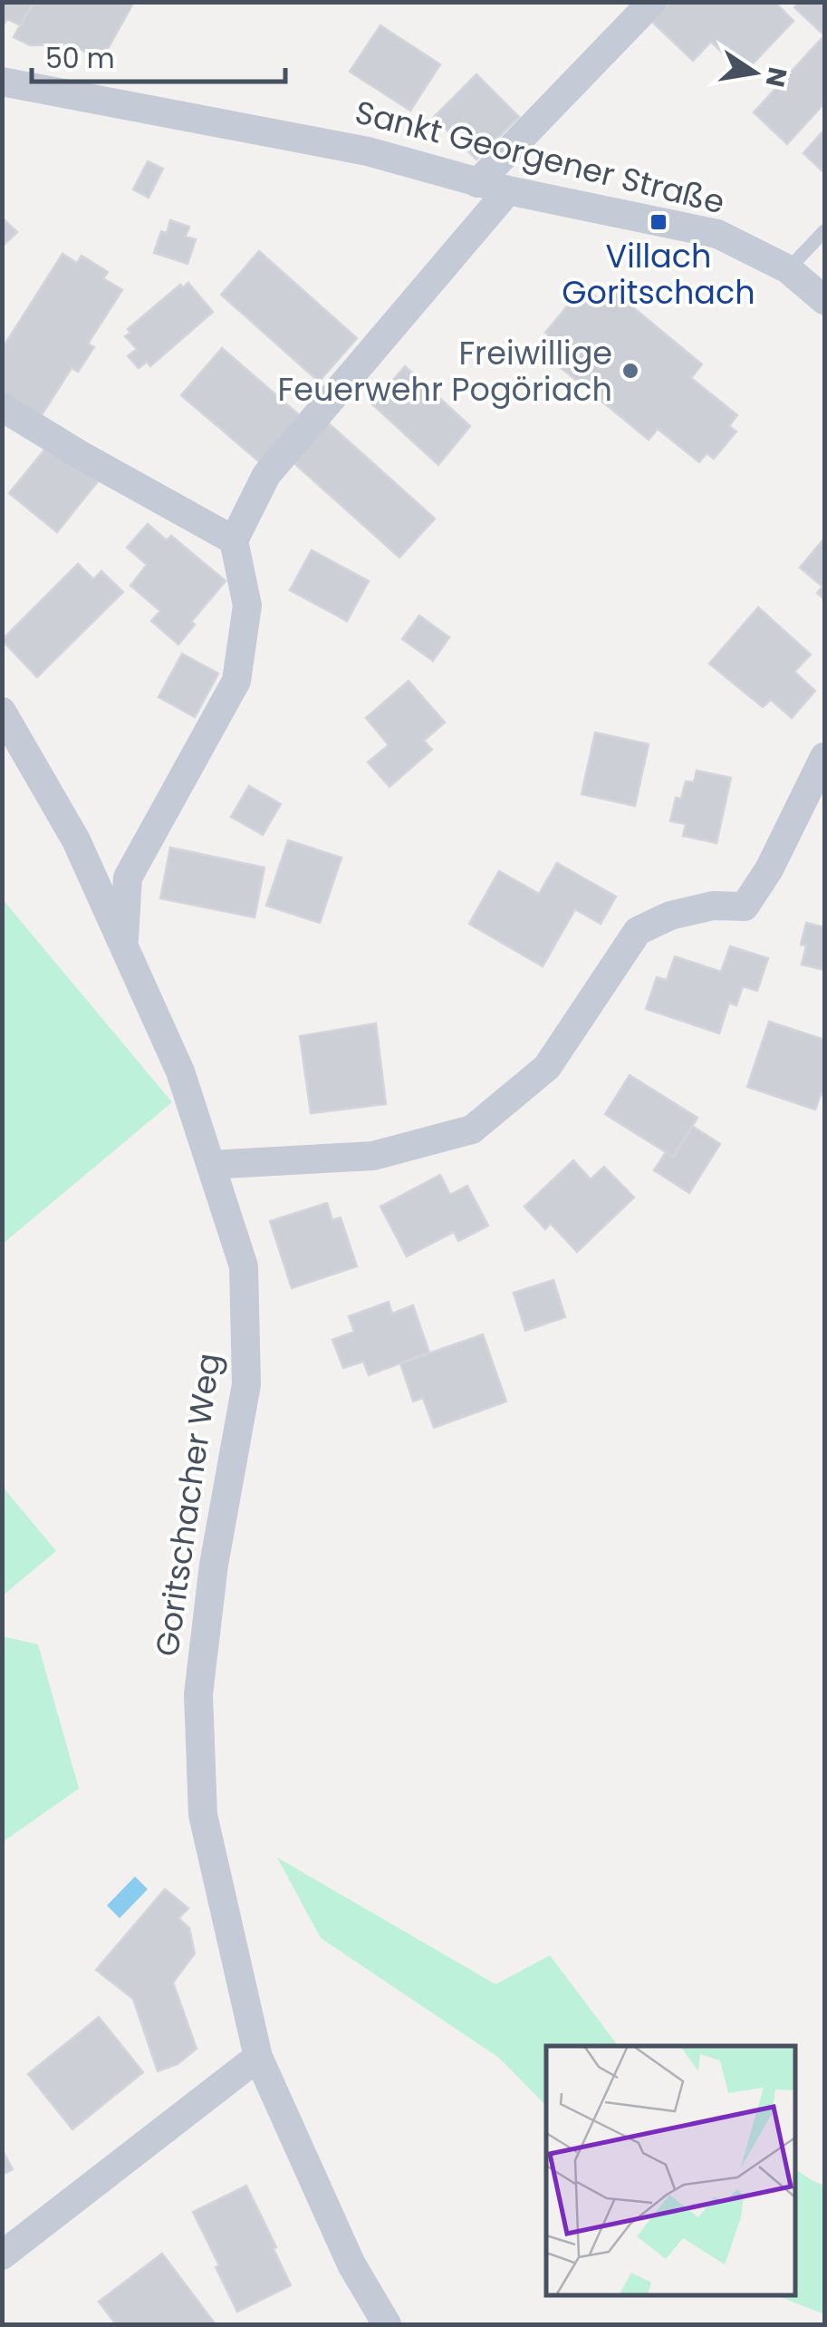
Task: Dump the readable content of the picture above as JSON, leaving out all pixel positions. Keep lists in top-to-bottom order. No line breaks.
{"streets":{"street":["Sankt Georgener Straße","Goritschacher Weg"]},"places":{"transit":["Villach Goritschach"],"other":["Freiwillige Feuerwehr Pogöriach"]},"scale_bar":"50 m","north":"right"}
